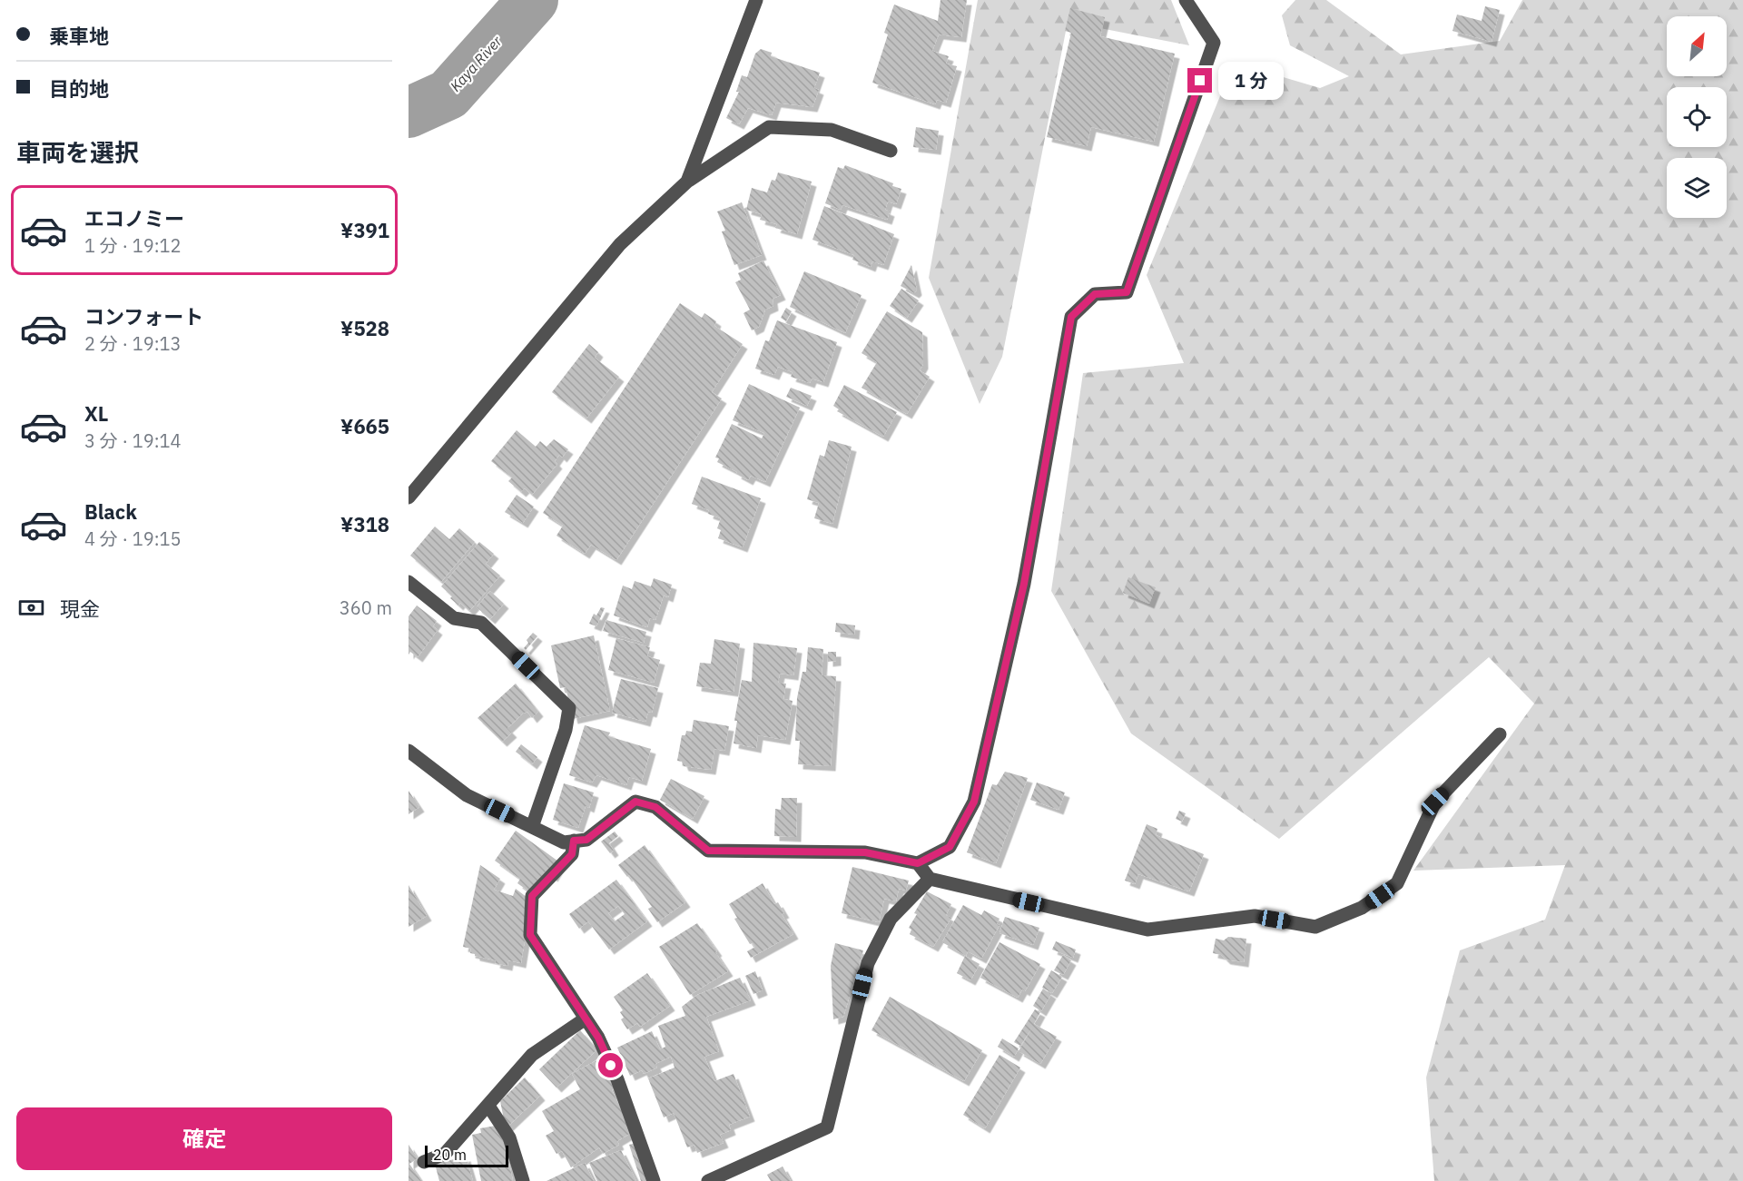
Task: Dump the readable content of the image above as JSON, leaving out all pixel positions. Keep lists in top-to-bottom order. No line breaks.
{"water":["Kaya River"],"scale_bar":"20 m","north":"top right","page":{"banner":["乗車地","目的地"],"bubble":"1 分","heading":"車両を選択","list":[{"name":"エコノミー","note":"1 分 · 19:12","value":"¥391"},{"name":"コンフォート","note":"2 分 · 19:13","value":"¥528"},{"name":"XL","note":"3 分 · 19:14","value":"¥665"},{"name":"Black","note":"4 分 · 19:15","value":"¥318"}],"pay":["現金","360 m"],"buttons":"確定","scale":"20 m"}}
